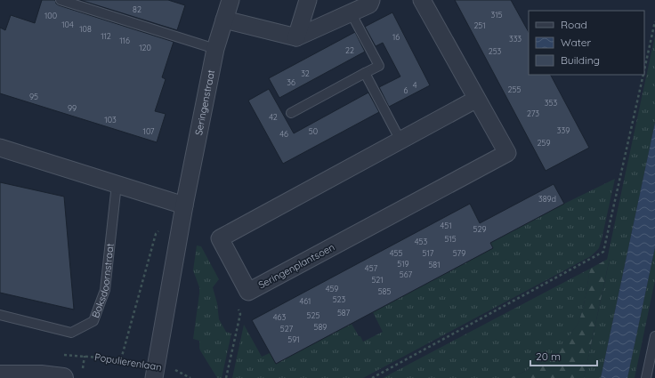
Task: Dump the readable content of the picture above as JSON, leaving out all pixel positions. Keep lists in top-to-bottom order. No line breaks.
{"streets":{"street":["Seringenstraat","Seringenplantsoen"],"lane":["Boksdoornstraat"],"path":["Populierenlaan"]},"crossings":[["Seringenstraat","Populierenlaan"]],"house_numbers":["82","315","100","104","251","108","112","16","333","116","120","22","253","32","36","4","255","6","95","353","99","273","42","103","339","107","50","46","259","389d","451","529","515","453","455","517","579","519","581","457","567","521","459","585","523","461","587","525","463","589","527","591"],"legend":["Road","Water","Building"],"scale_bar":"20 m"}
